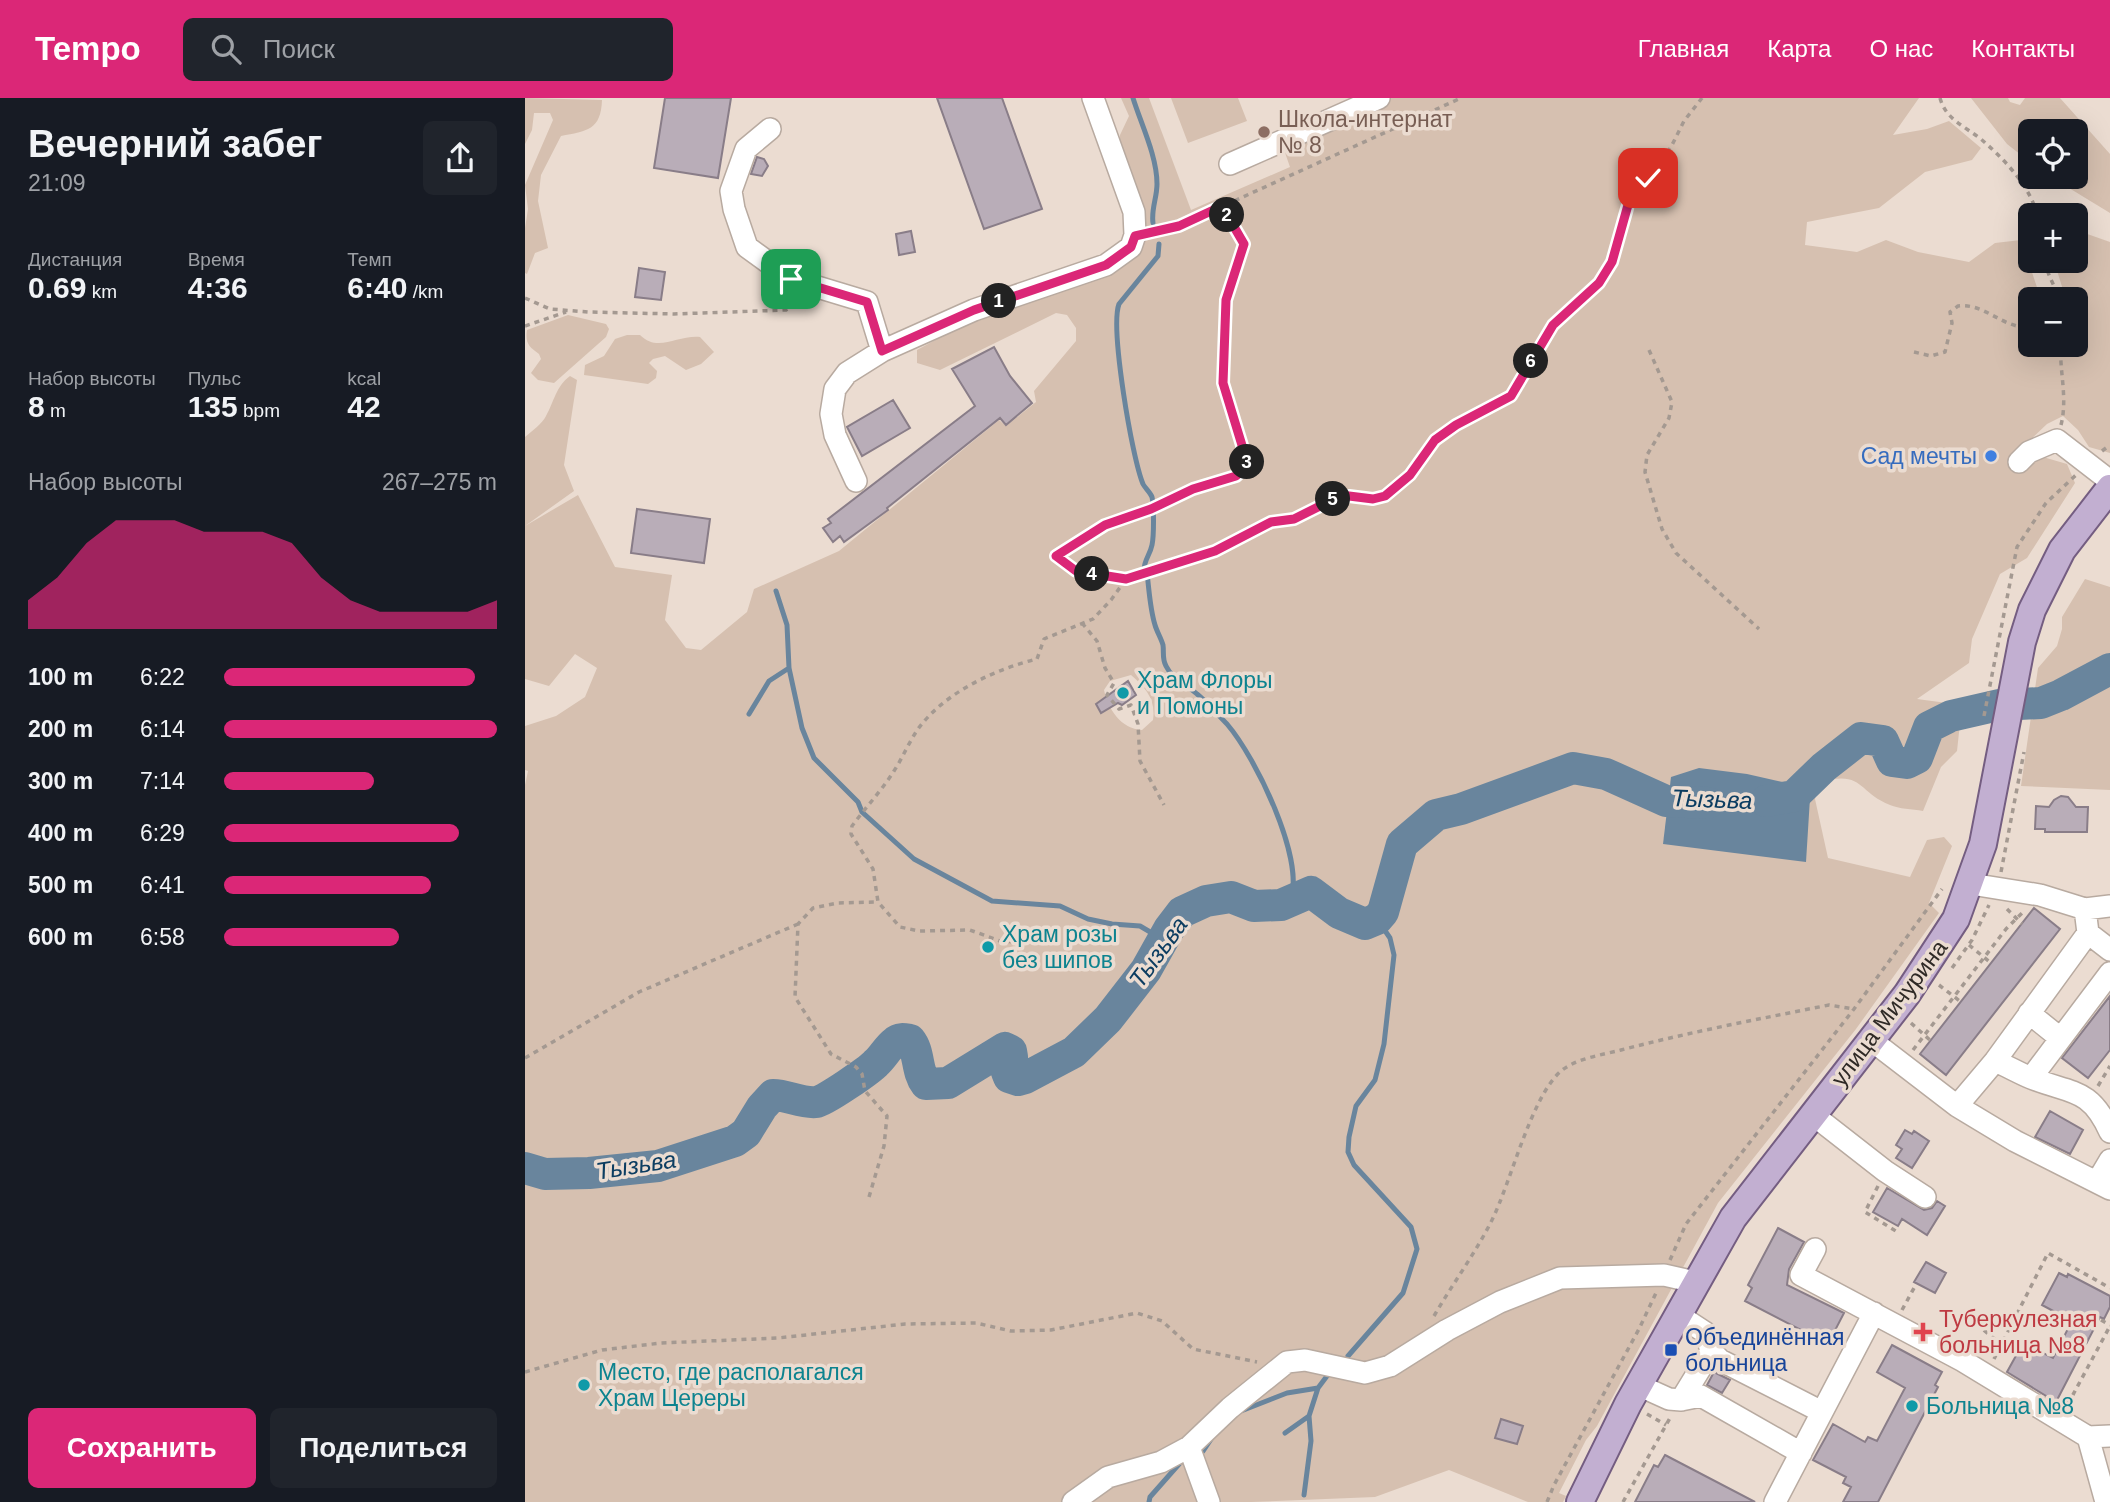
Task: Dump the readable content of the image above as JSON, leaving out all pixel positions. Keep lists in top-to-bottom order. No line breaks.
{"streets":{"main road":["улица Мичурина"]},"water":["Тызьва"],"places":{"other":["Школа-интернат № 8","Сад мечты","Храм Флоры и Помоны","Храм розы без шипов","Место, где располагался Храм Цереры","Больница №8"],"health":["Туберкулезная больница №8"],"transit":["Объединённая больница"]},"page":{"header":"Tempo","search":"Поиск","nav":["Главная","Карта","О нас","Контакты"],"heading":["Вечерний забег","21:09"],"map_buttons":["+","−"],"pins":["2","1","6","3","5","4"],"stats":[["Дистанция","0.69 km"],["Время","4:36"],["Темп","6:40 /km"],["Набор высоты","8 m"],["Пульс","135 bpm"],["kcal","42"]],"chart":["Набор высоты","267–275 m"],"list":[{"name":"100 m","note":"6:22"},{"name":"200 m","note":"6:14"},{"name":"300 m","note":"7:14"},{"name":"400 m","note":"6:29"},{"name":"500 m","note":"6:41"},{"name":"600 m","note":"6:58"}],"buttons":["Сохранить","Поделиться"]}}
